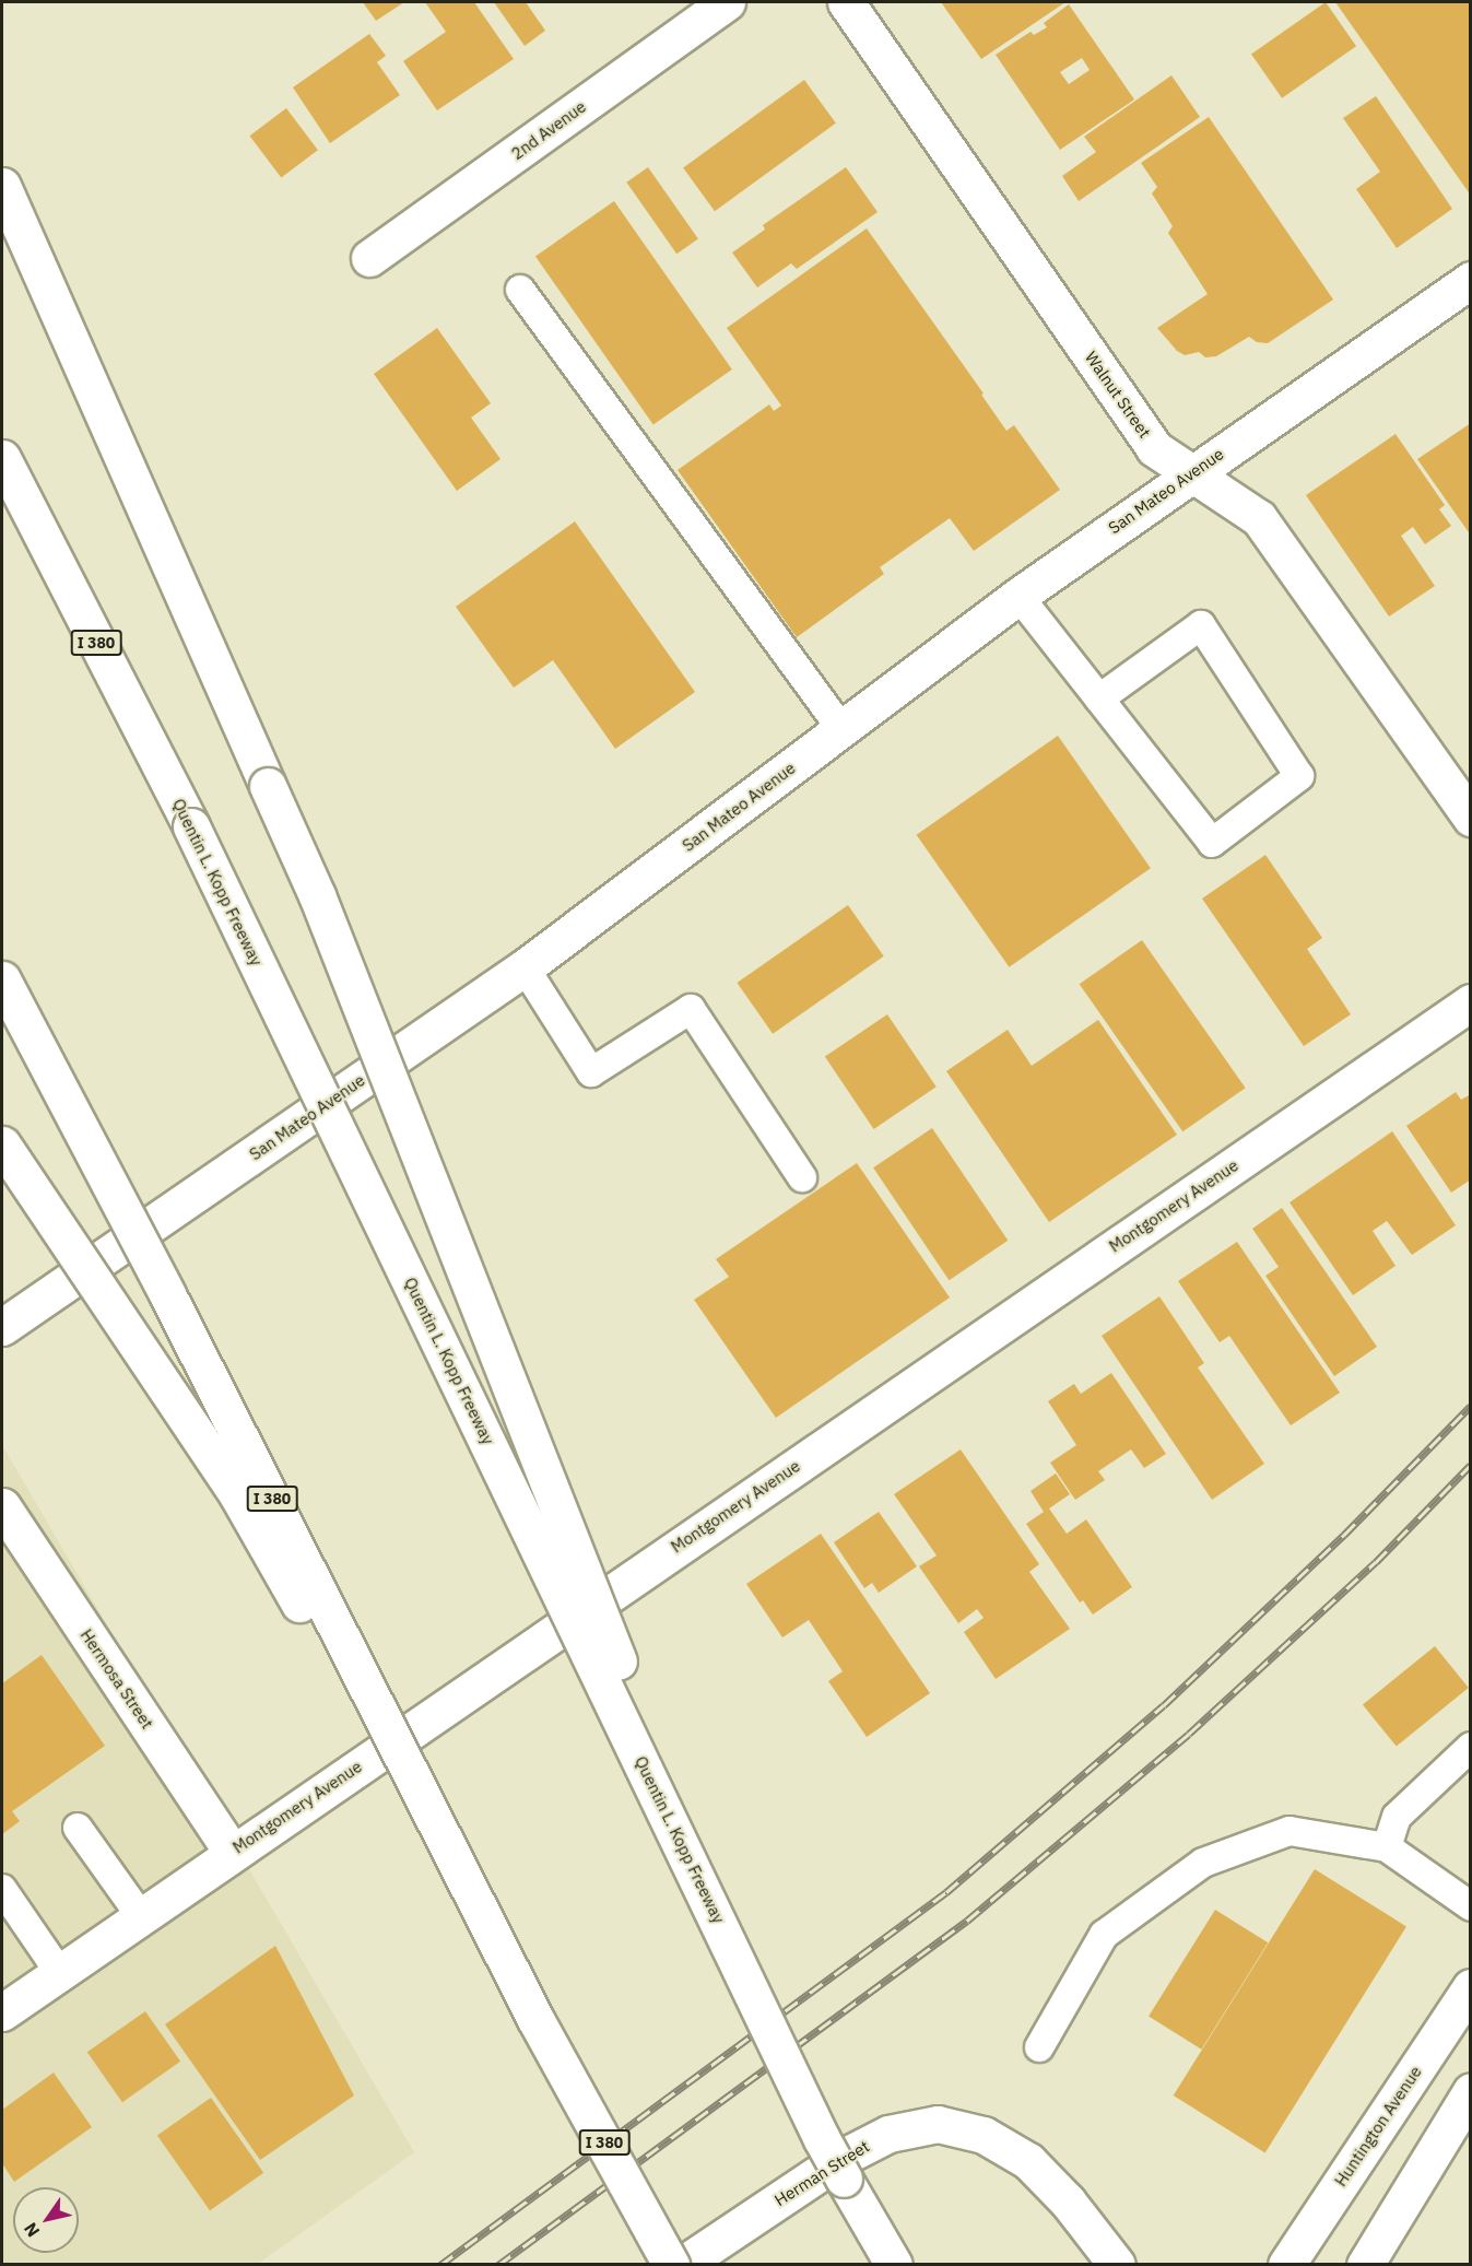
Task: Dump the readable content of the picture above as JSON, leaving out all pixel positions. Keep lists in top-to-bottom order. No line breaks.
{"streets":{"main road":["2nd Avenue","Walnut Street","San Mateo Avenue","I 380","Quentin L. Kopp Freeway","Montgomery Avenue","Hermosa Street","Huntington Avenue","Herman Street"]},"crossings":[["Walnut Street","San Mateo Avenue"],["Montgomery Avenue","Hermosa Street"]],"north":"bottom left"}
